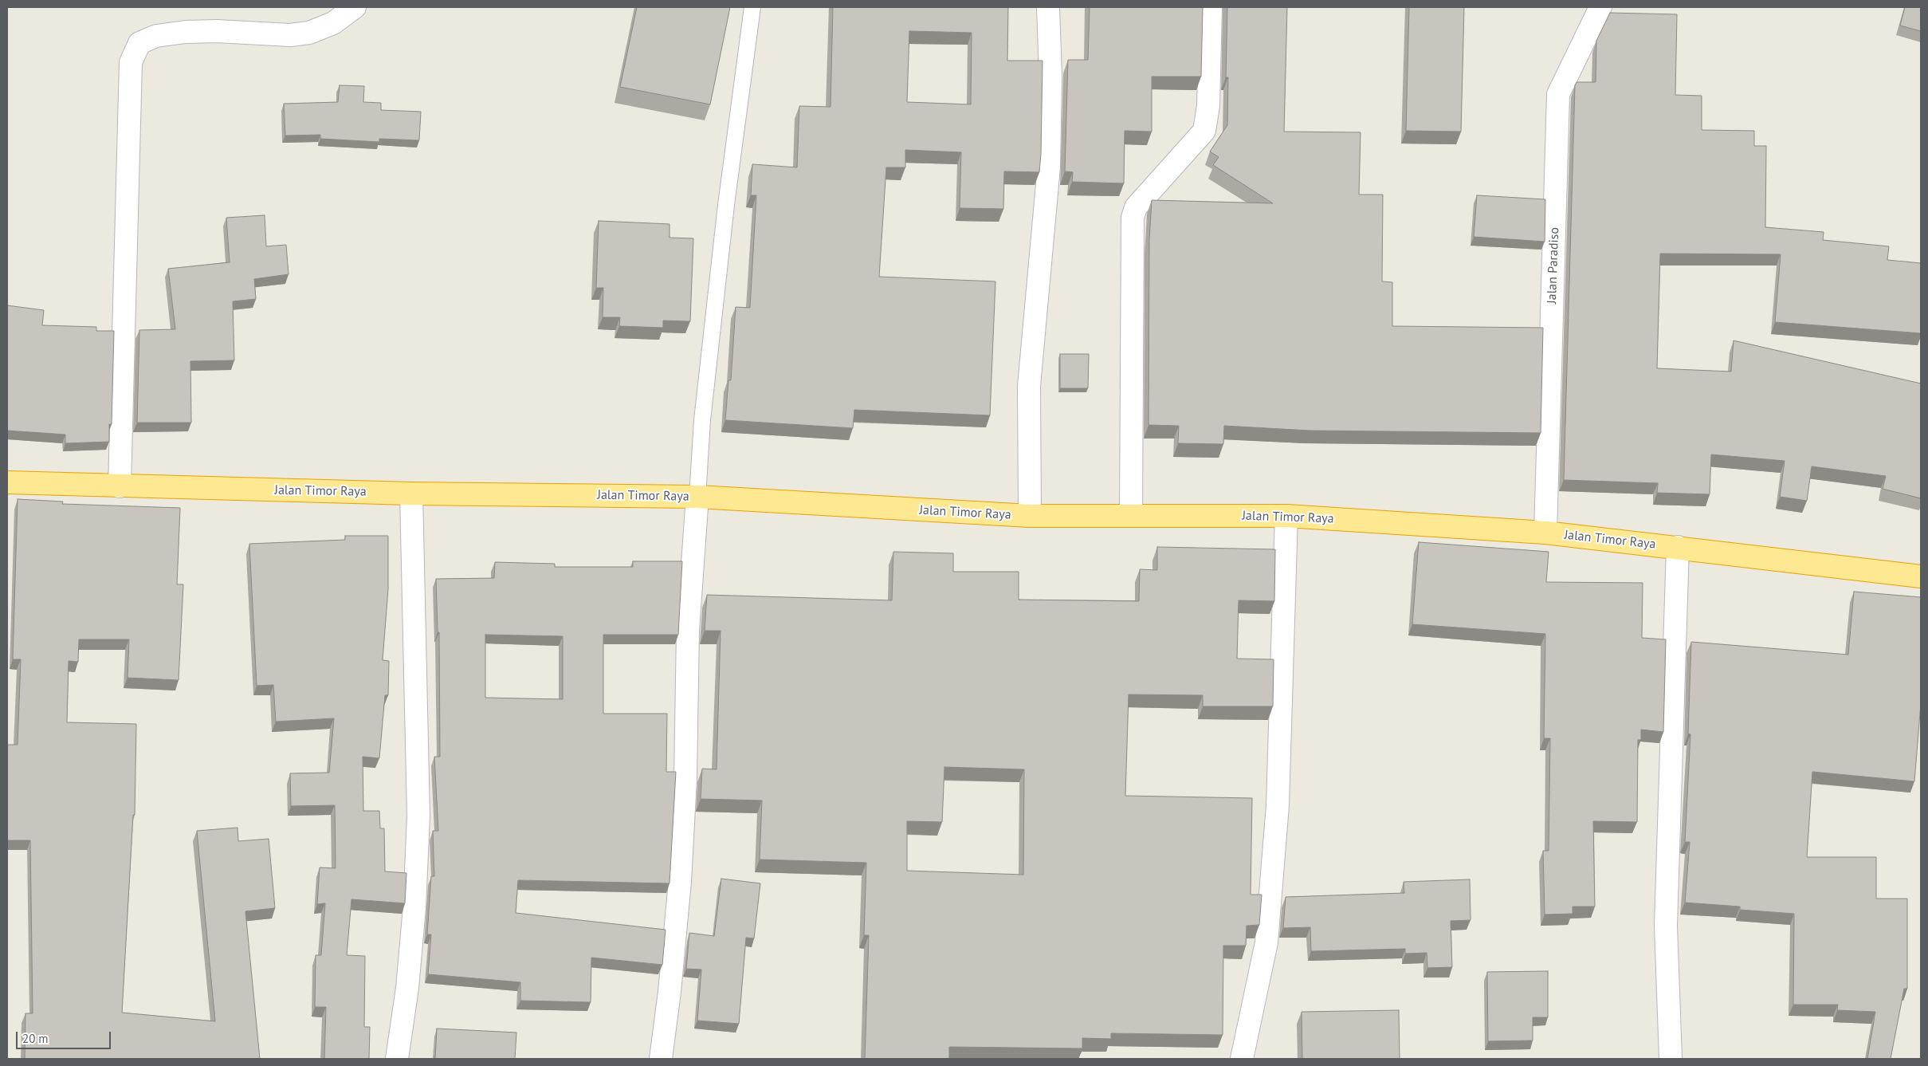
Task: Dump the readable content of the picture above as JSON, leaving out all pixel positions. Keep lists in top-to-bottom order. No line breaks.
{"streets":{"highway":["Jalan Timor Raya"],"street":["Jalan Paradiso"]},"crossings":[["Jalan Paradiso","Jalan Timor Raya"]],"scale_bar":"20 m"}
